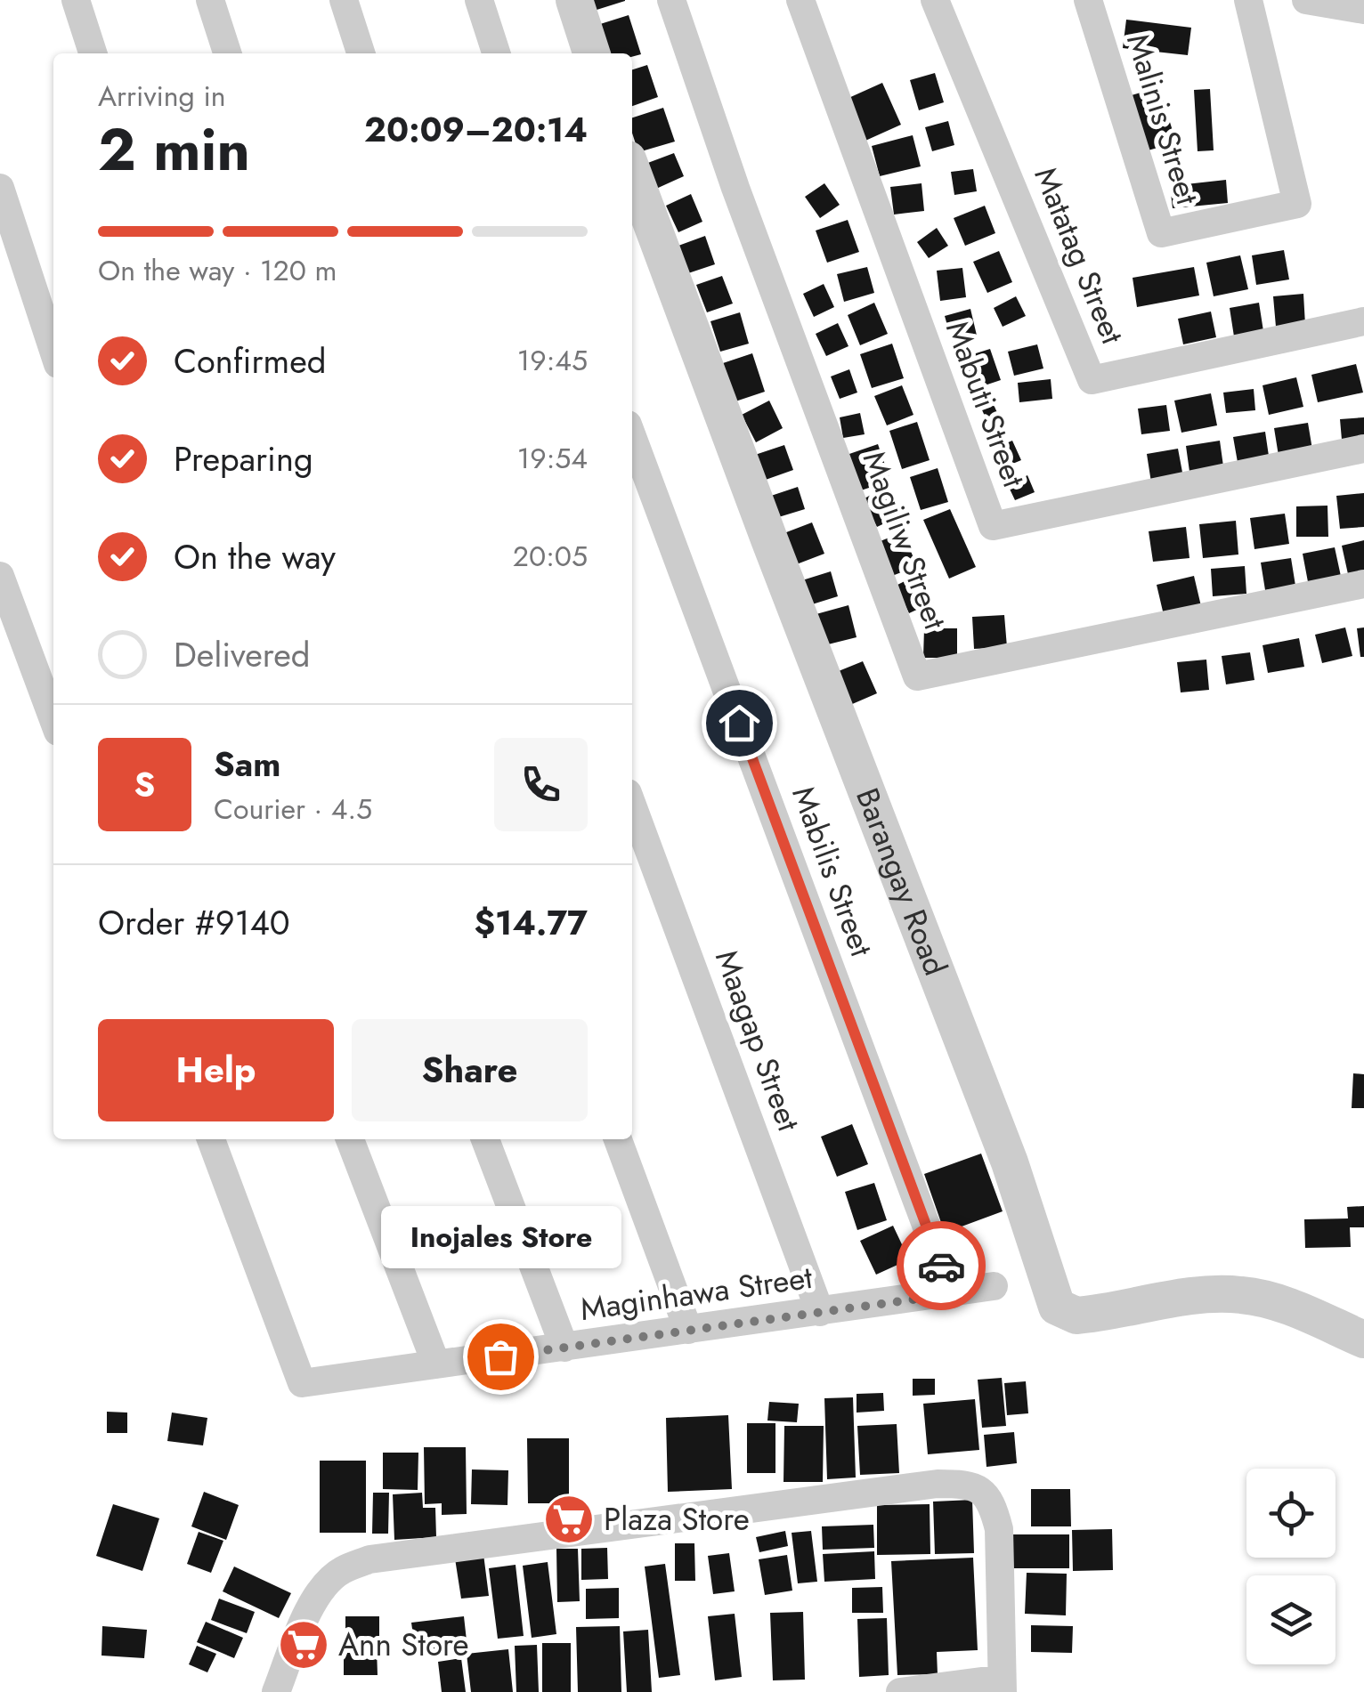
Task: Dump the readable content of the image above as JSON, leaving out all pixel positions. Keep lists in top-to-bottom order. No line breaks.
{"streets":{"street":["Malinis Street","Matatag Street","Mabuti Street","Magiliw Street","Mabilis Street","Barangay Road","Maagap Street","Maginhawa Street"]},"crossings":[["Mabilis Street","Maginhawa Street"],["Maagap Street","Maginhawa Street"]],"places":{"other":["Inojales Store"],"supermarket":["Plaza Store","Ann Store"]},"page":{"heading":["2 min","Arriving in","20:09–20:14"],"panel":["Sam","Courier · 4.5","Order #9140","$14.77"],"bar":"On the way · 120 m","list":[["Confirmed","19:45"],["Preparing","19:54"],["On the way","20:05"],"Delivered"],"round":"S","buttons":["Help","Share"],"bubble":"Inojales Store"}}
